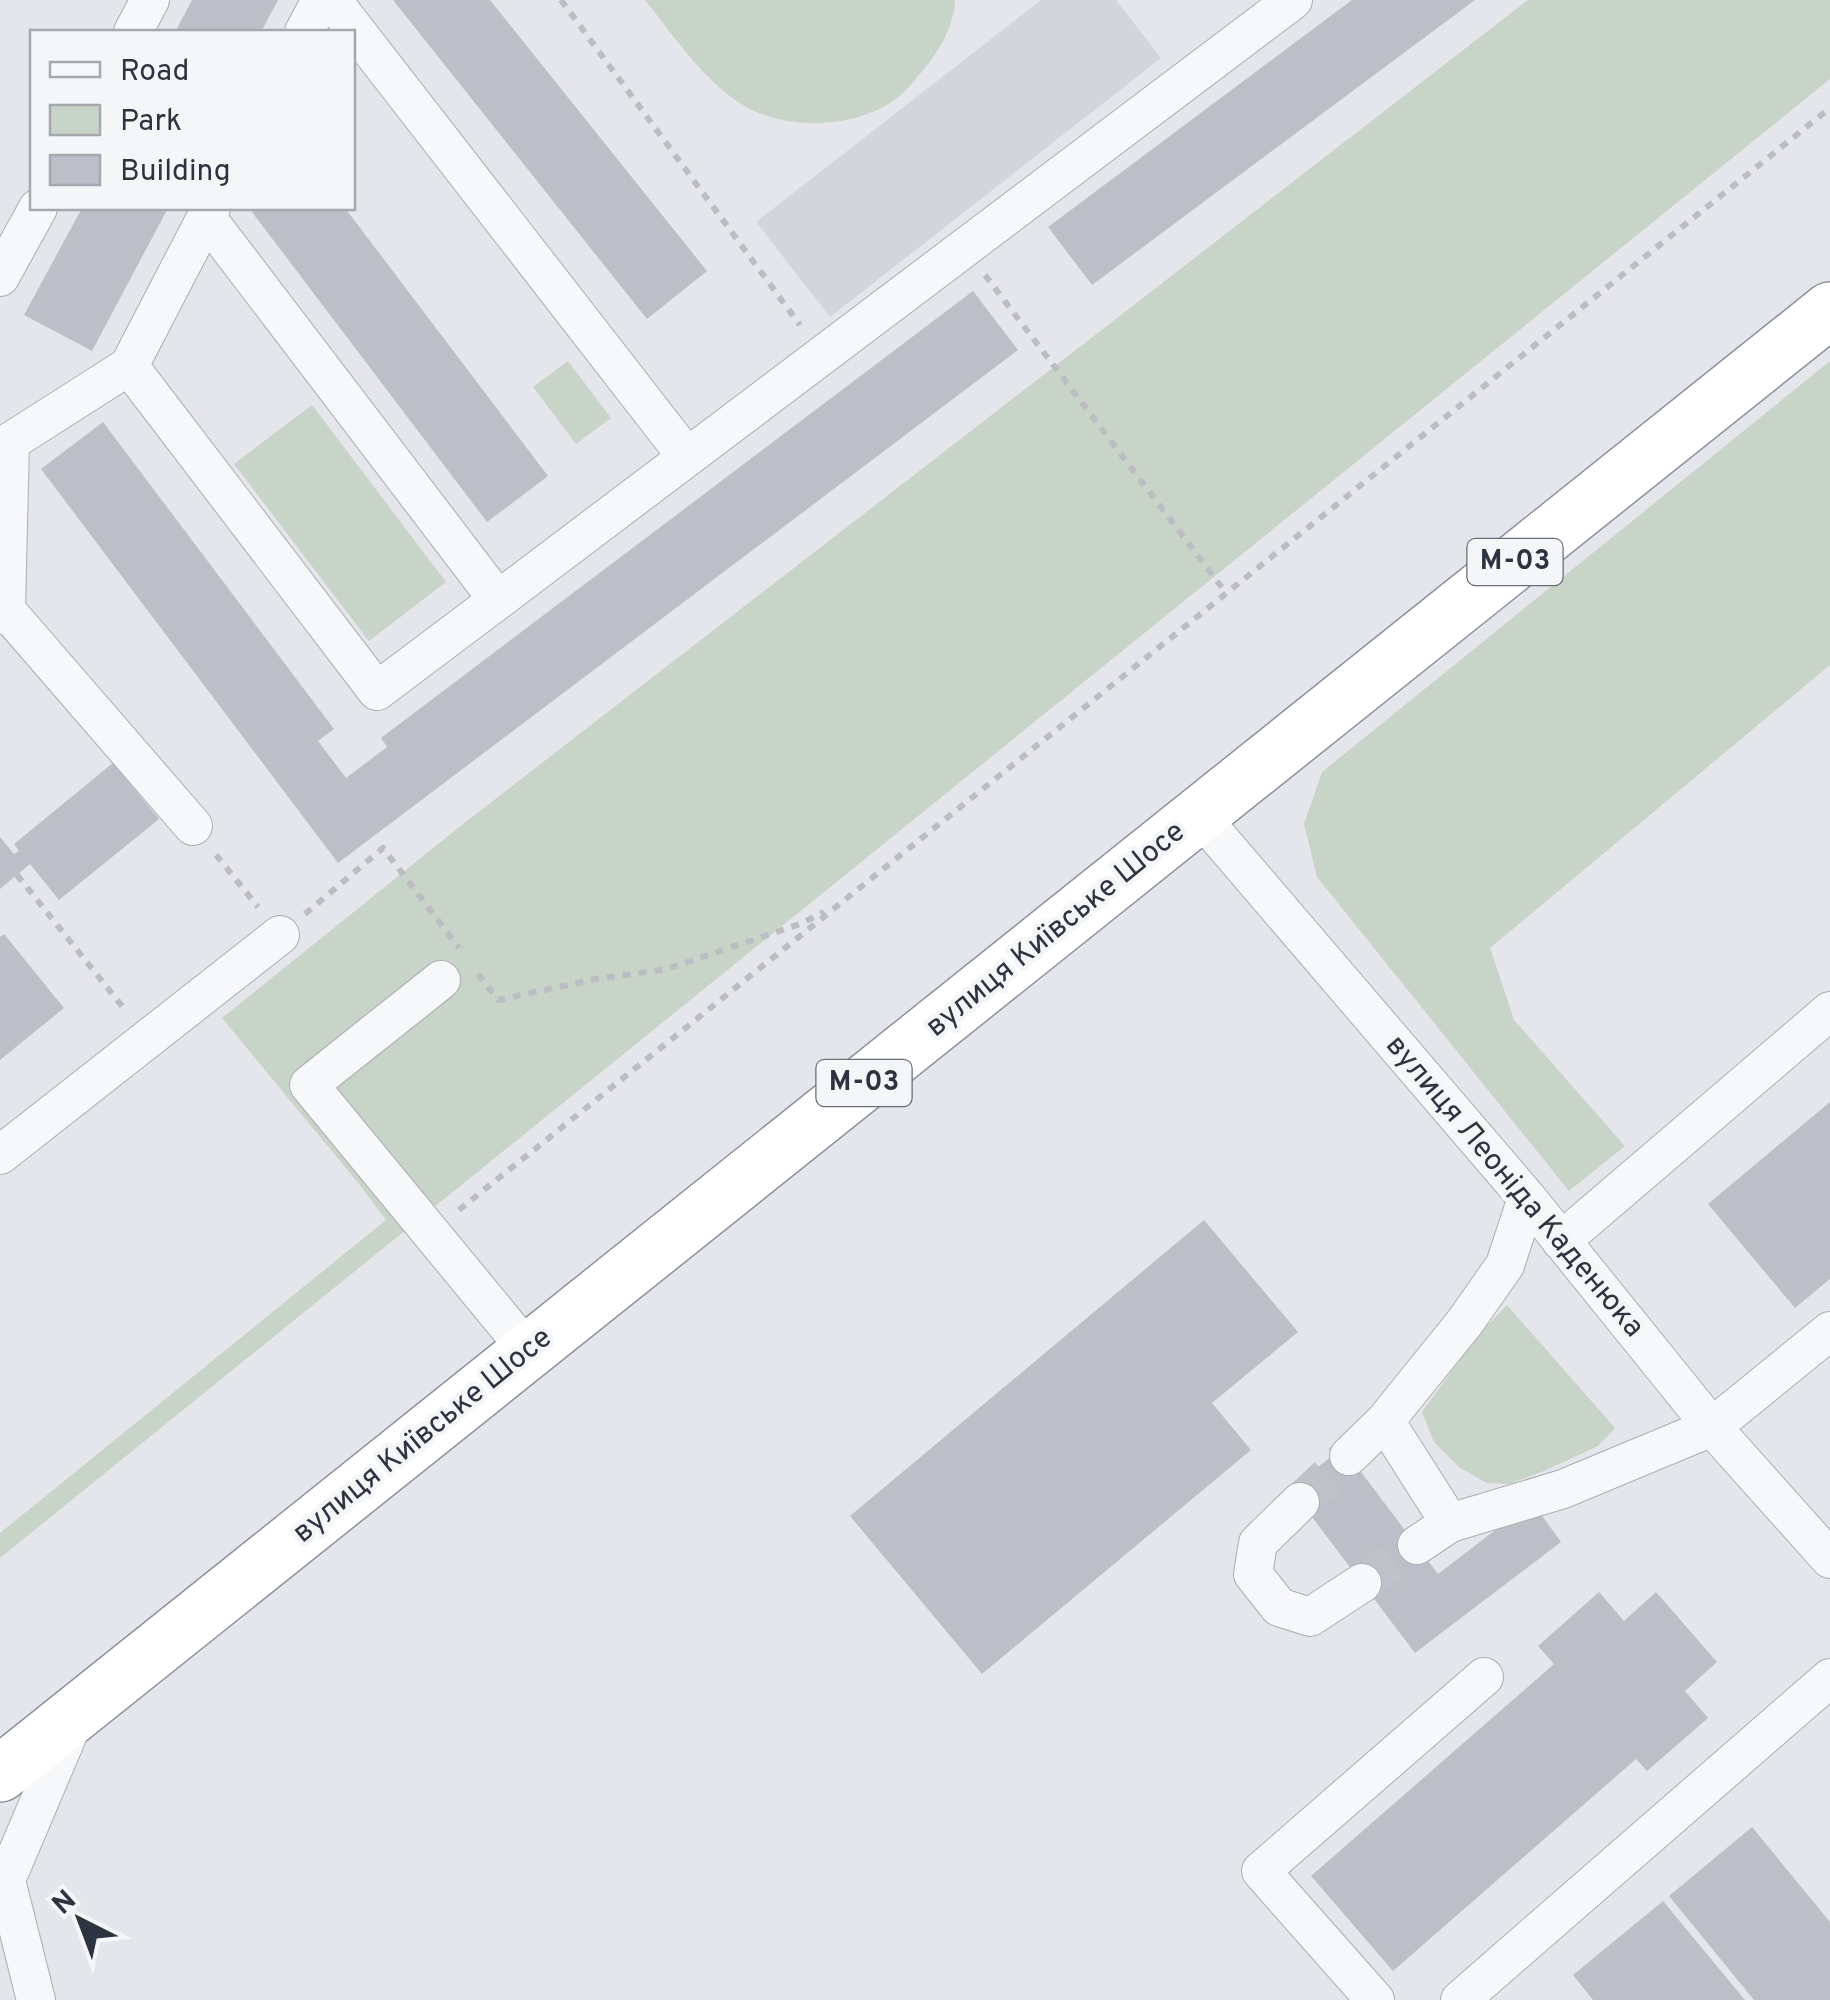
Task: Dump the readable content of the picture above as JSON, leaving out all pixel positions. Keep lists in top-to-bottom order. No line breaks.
{"streets":{"highway":["М-03","вулиця Київське Шосе"],"street":["вулиця Леоніда Каденюка"]},"crossings":[["вулиця Київське Шосе","вулиця Леоніда Каденюка"]],"legend":["Road","Park","Building"],"north":"top left"}
